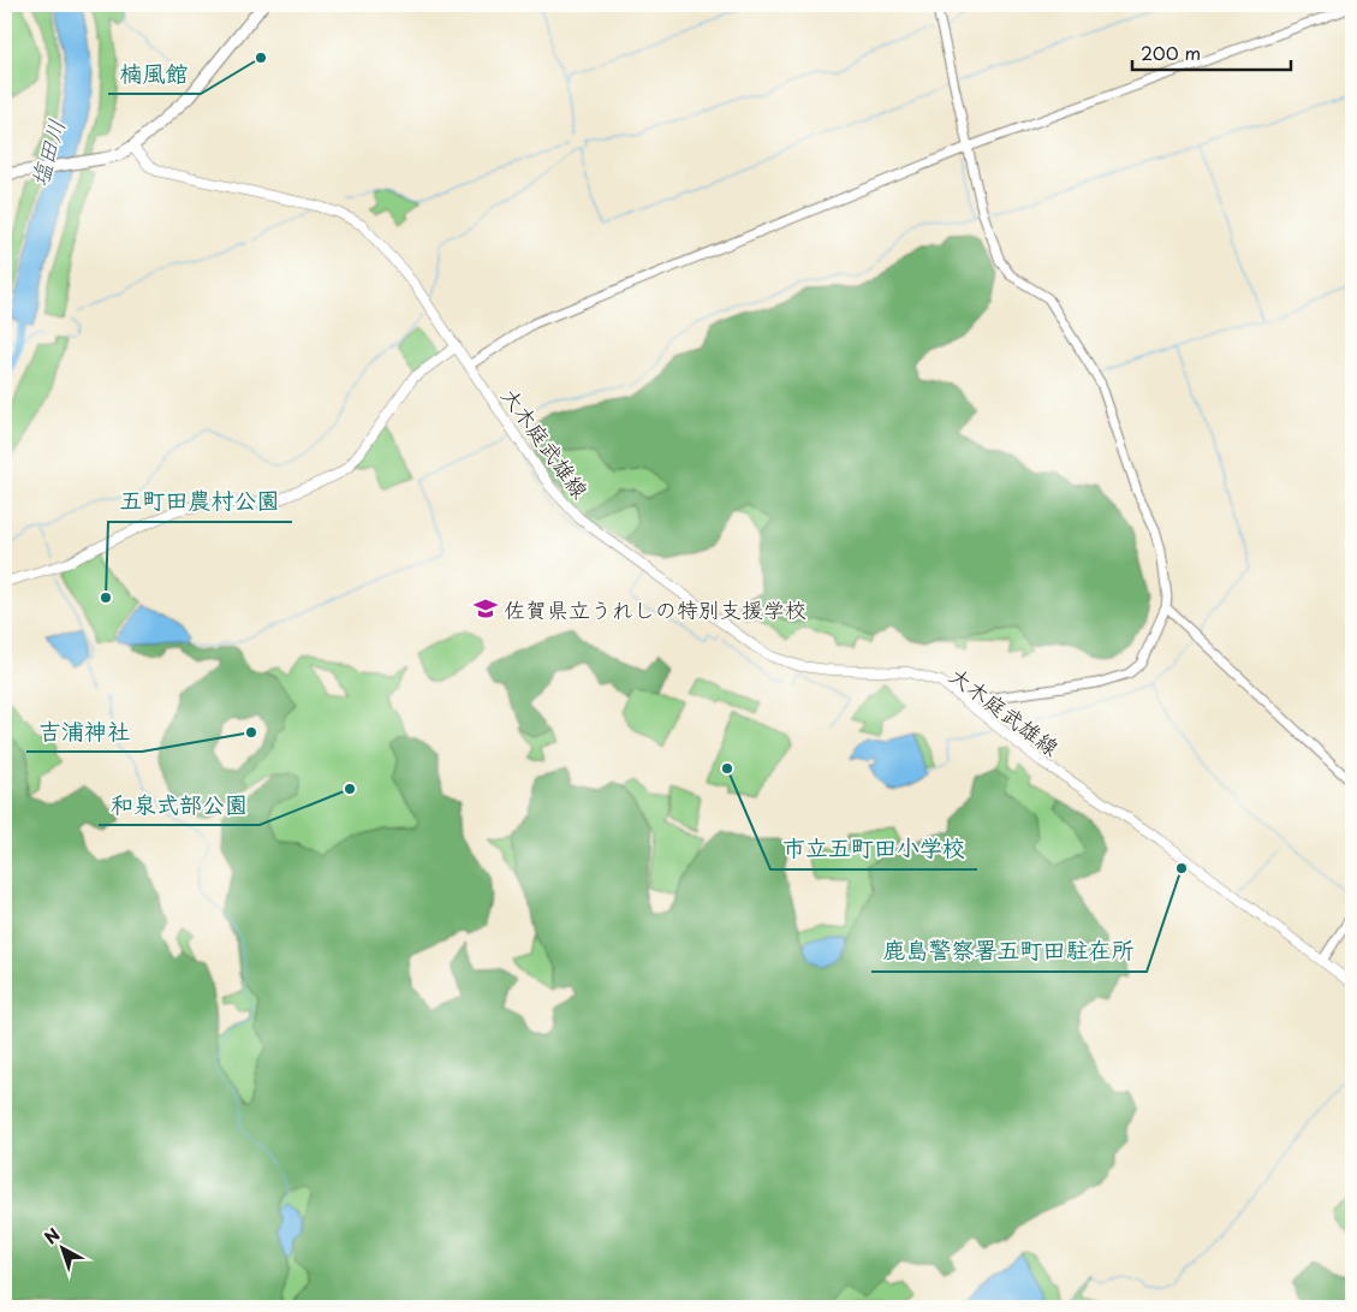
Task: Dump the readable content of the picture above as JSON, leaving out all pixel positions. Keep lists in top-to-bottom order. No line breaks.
{"streets":{"main road":["大木庭武雄線"]},"water":["塩田川"],"places":{"other":["楠風館","五町田農村公園","吉浦神社","市立五町田小学校","和泉式部公園","鹿島警察署五町田駐在所"],"school or university":["佐賀県立うれしの特別支援学校"]},"scale_bar":"200 m","north":"top left"}
